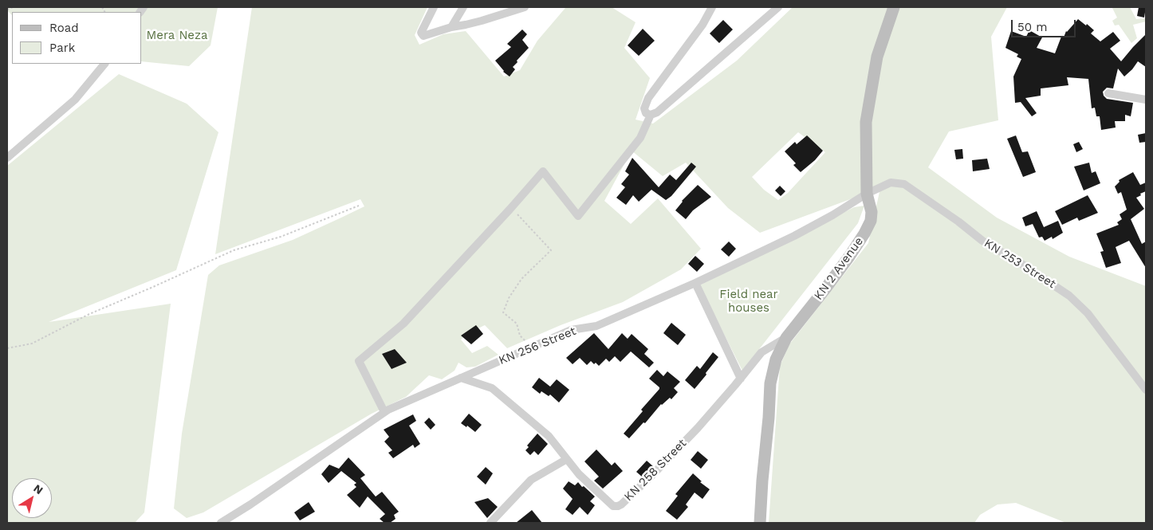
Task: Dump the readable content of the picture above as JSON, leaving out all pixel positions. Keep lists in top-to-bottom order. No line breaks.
{"streets":{"main road":["KN 2 Avenue"],"street":["KN 253 Street","KN 256 Street","KN 258 Street"]},"crossings":[["KN 253 Street","KN 2 Avenue"],["KN 253 Street","KN 256 Street"],["KN 2 Avenue","KN 256 Street"],["KN 2 Avenue","KN 258 Street"],["KN 256 Street","KN 258 Street"]],"parks":["Mera Neza","Field near houses"],"legend":["Road","Park"],"scale_bar":"50 m","north":"top right"}
